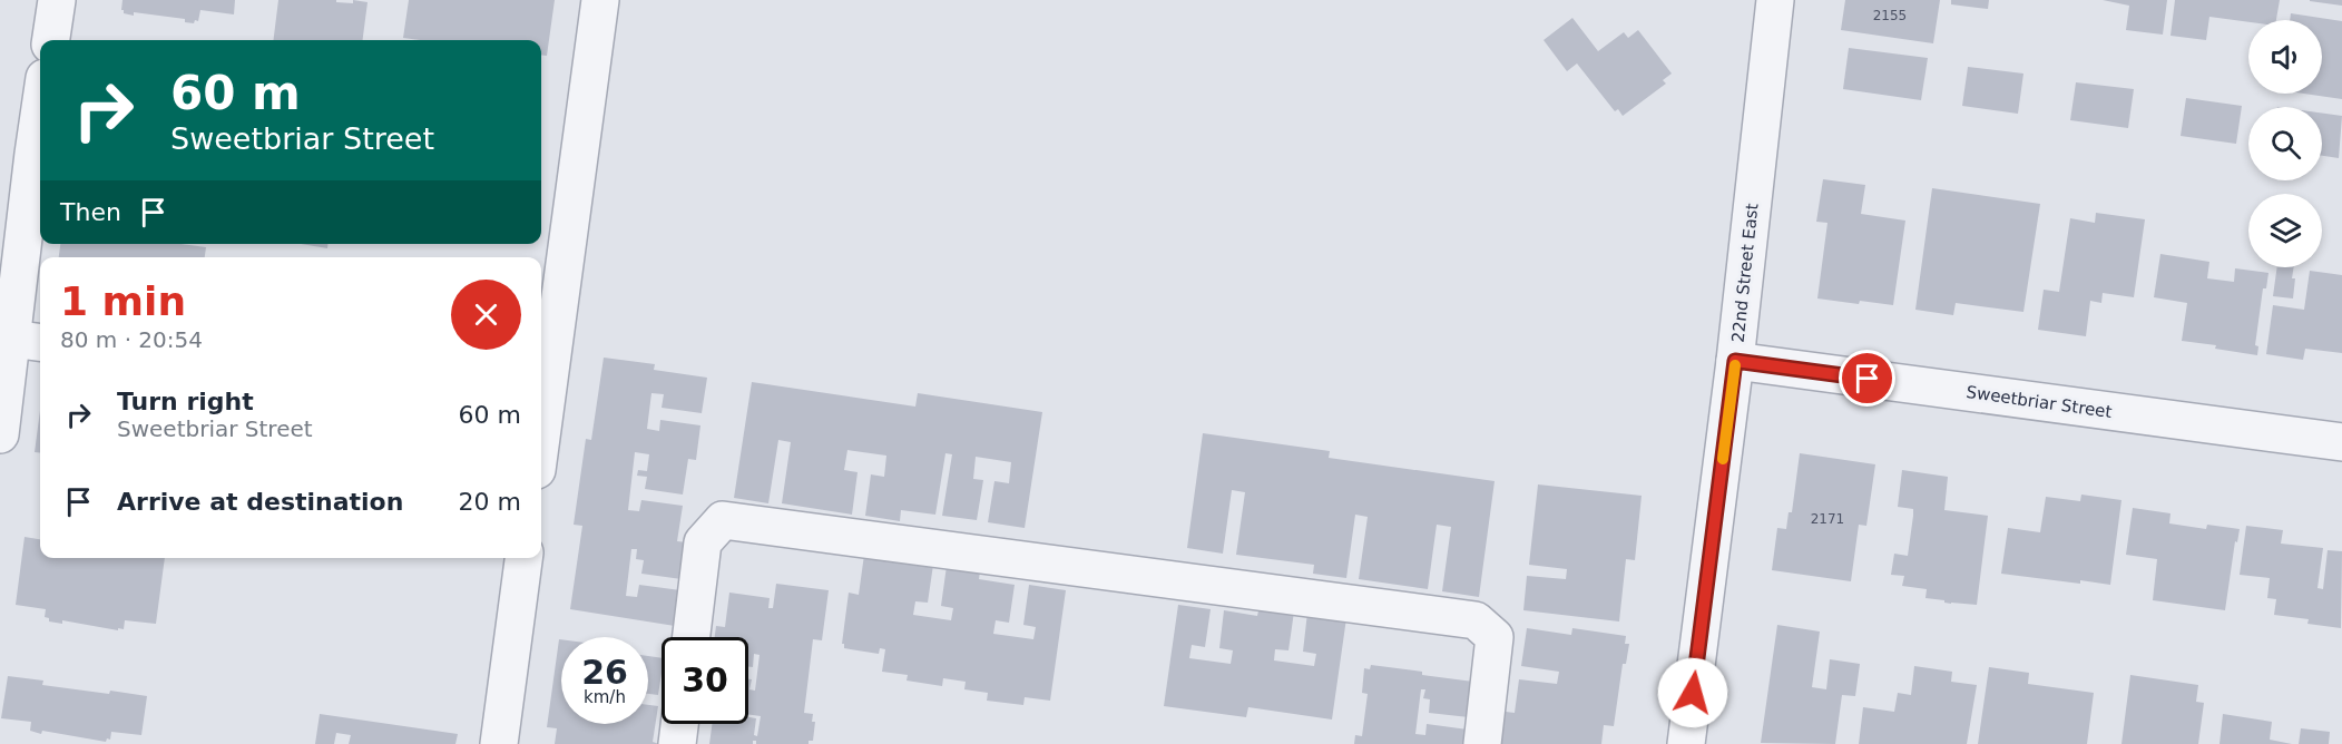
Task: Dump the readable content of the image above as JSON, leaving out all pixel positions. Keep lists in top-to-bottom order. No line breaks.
{"streets":{"street":["22nd Street East","Sweetbriar Street"]},"crossings":[["22nd Street East","Sweetbriar Street"]],"house_numbers":["2155","2171"],"page":{"turn":["60 m","Sweetbriar Street"],"then":"Then","heading":["1 min","80 m · 20:54"],"list":[{"name":"Turn right","note":"Sweetbriar Street","value":"60 m"},{"name":"Arrive at destination","value":"20 m"}],"speed":"26 km/h","limit":"30"}}
